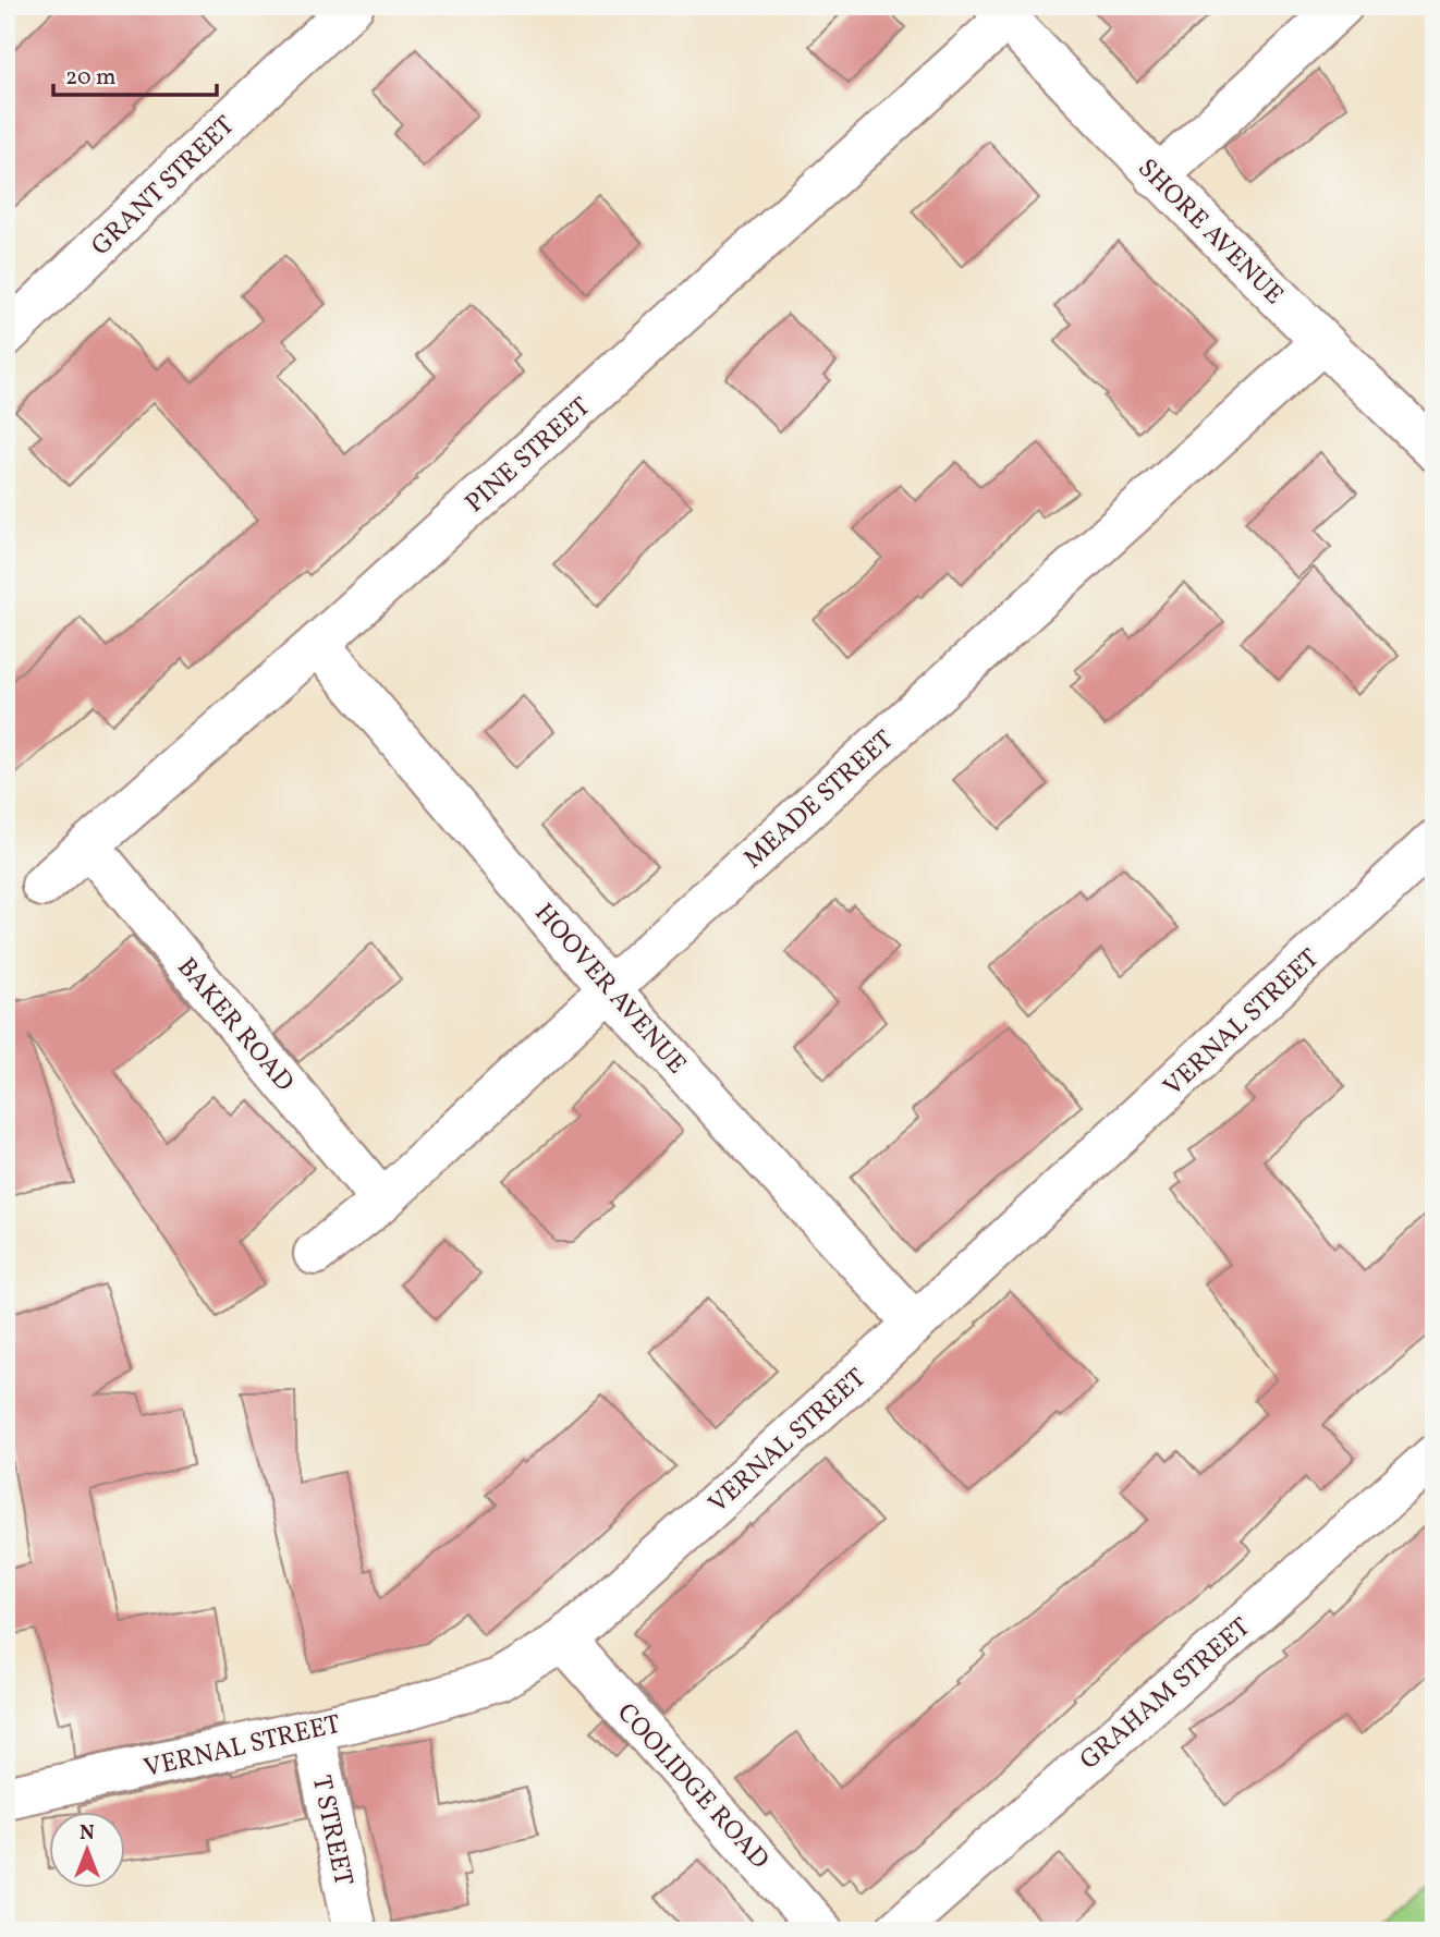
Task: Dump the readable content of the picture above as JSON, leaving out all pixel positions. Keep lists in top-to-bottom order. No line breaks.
{"streets":{"street":["GRANT STREET","SHORE AVENUE","PINE STREET","MEADE STREET","HOOVER AVENUE","VERNAL STREET","BAKER ROAD","GRAHAM STREET","COOLIDGE ROAD","T STREET"]},"crossings":[["SHORE AVENUE","PINE STREET"],["SHORE AVENUE","MEADE STREET"],["PINE STREET","HOOVER AVENUE"],["PINE STREET","BAKER ROAD"],["MEADE STREET","HOOVER AVENUE"],["MEADE STREET","BAKER ROAD"],["HOOVER AVENUE","VERNAL STREET"],["VERNAL STREET","COOLIDGE ROAD"],["VERNAL STREET","T STREET"]],"scale_bar":"20 m","north":"top"}
